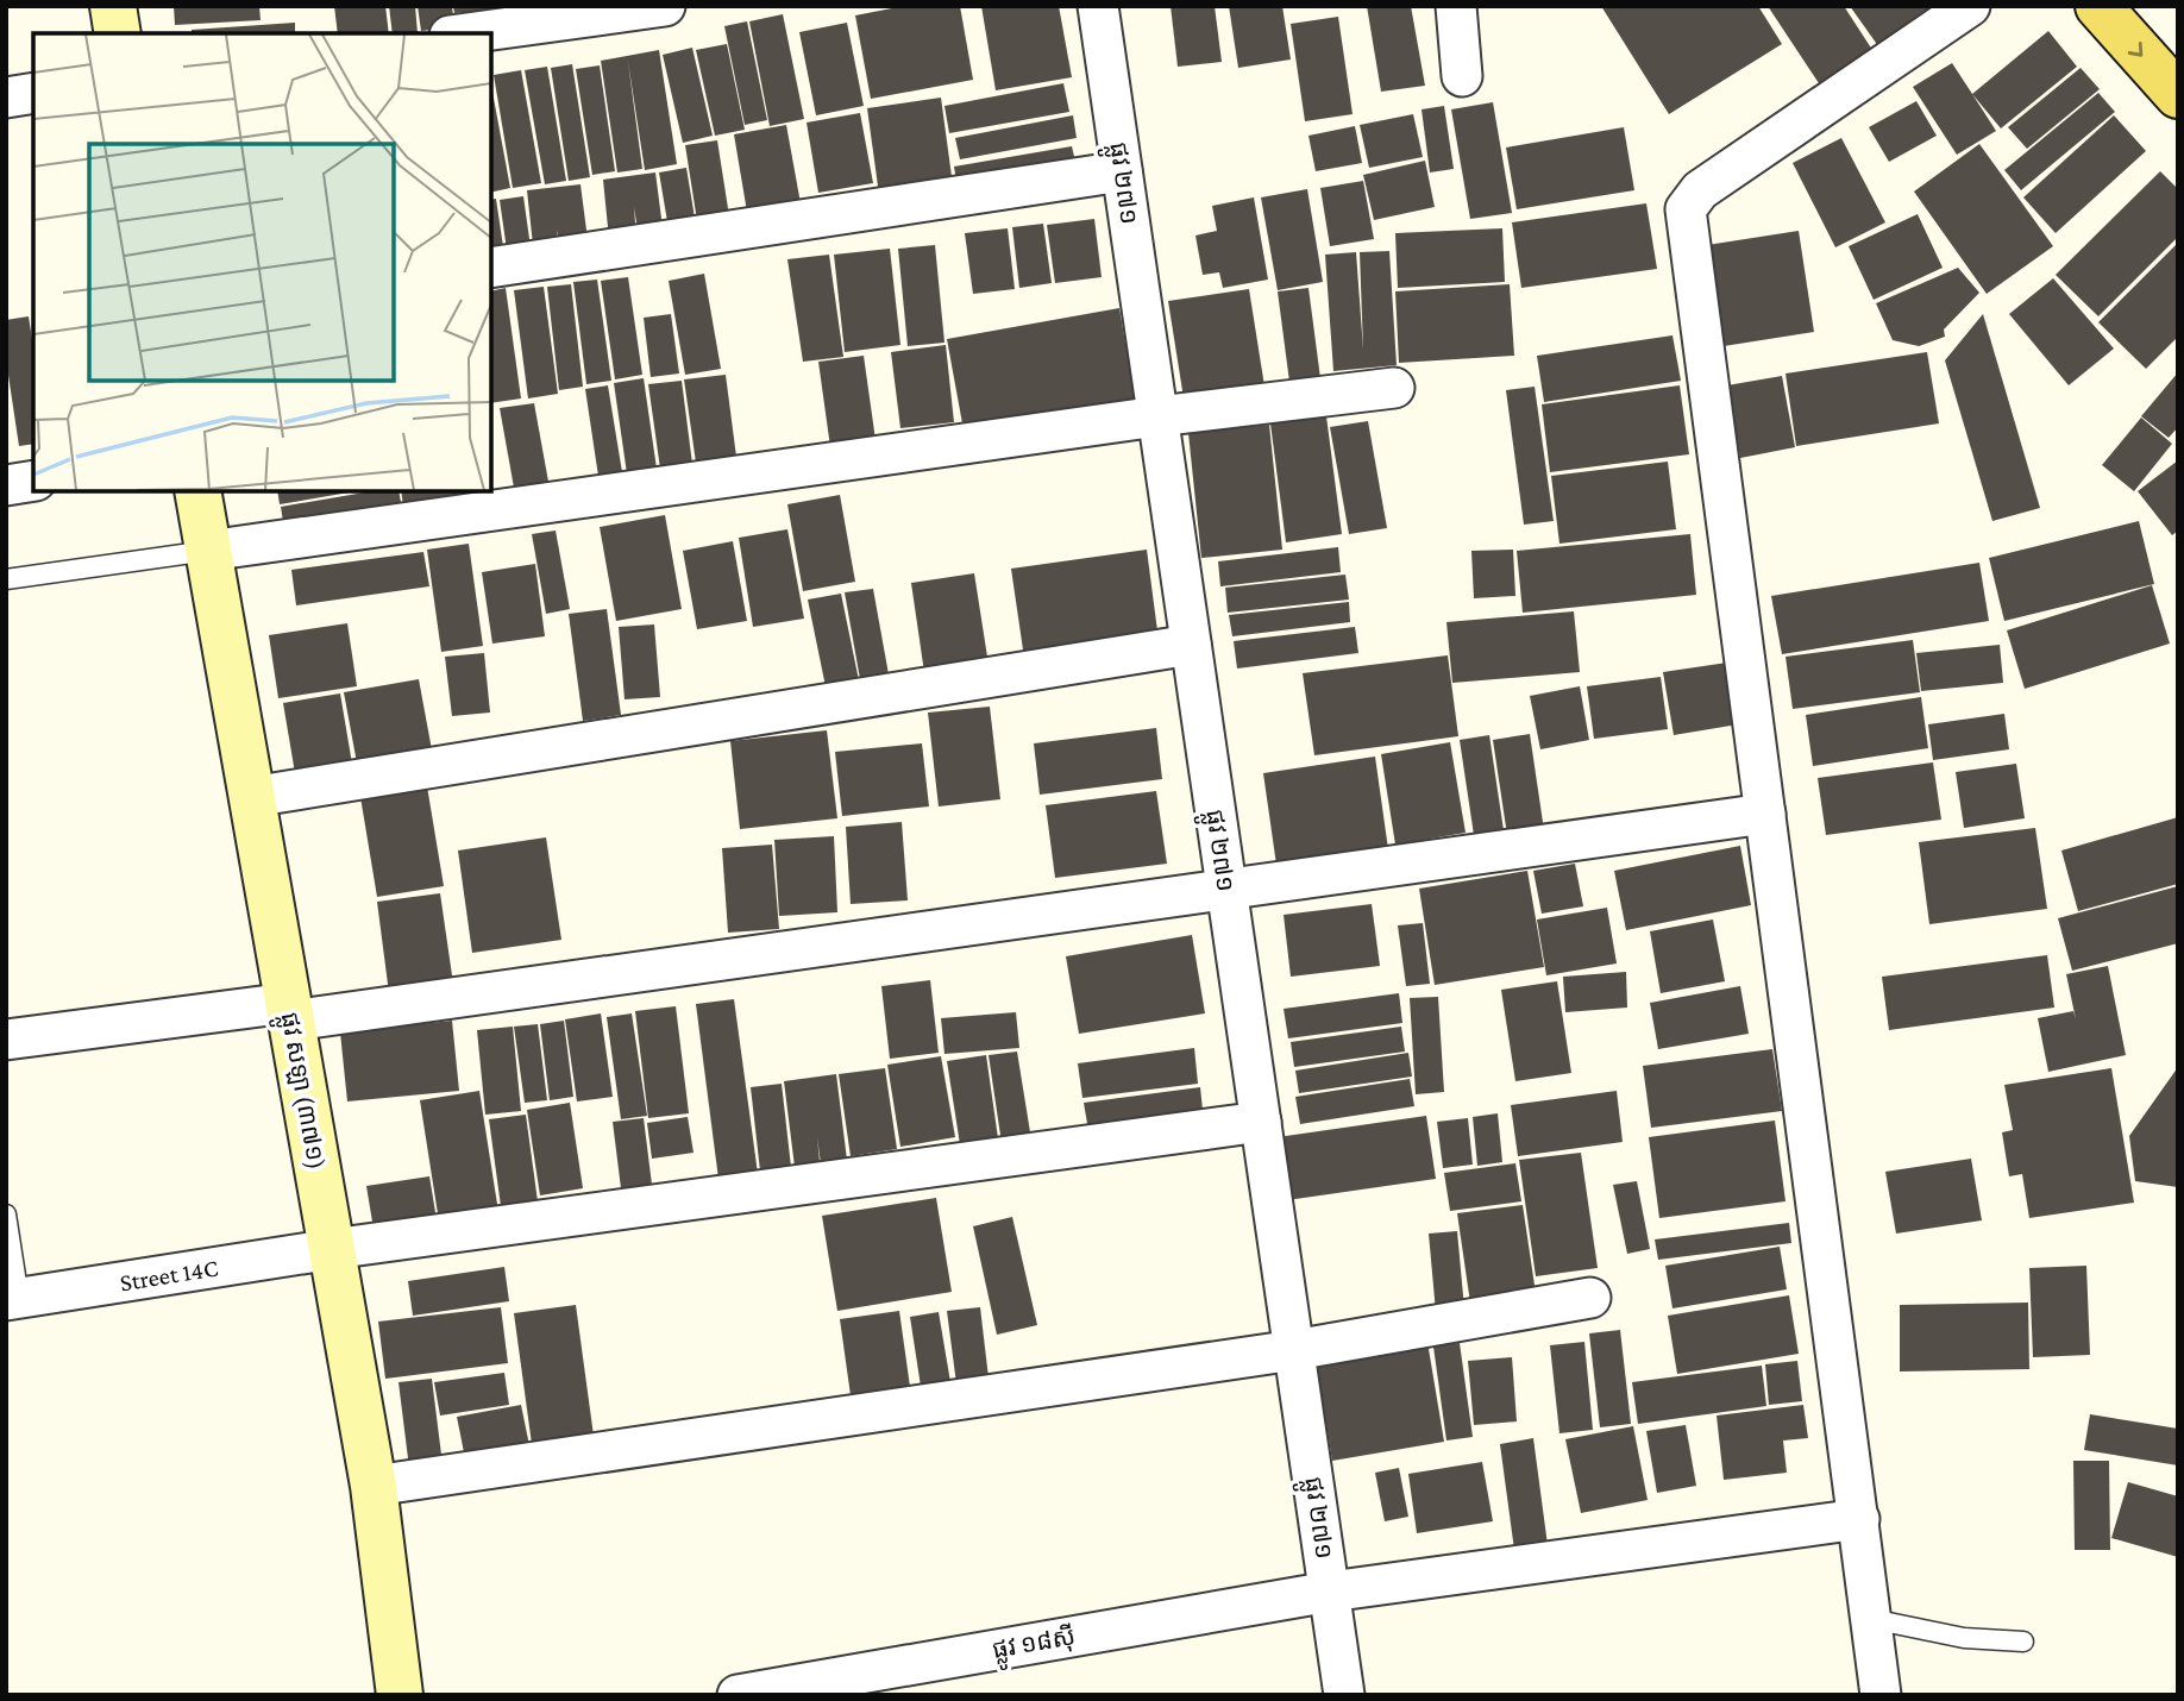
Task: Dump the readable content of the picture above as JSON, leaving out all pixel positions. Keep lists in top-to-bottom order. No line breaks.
{"streets":{"street":["ផ្លូវ ២៧១","ផ្លូវ សឡា (៣៧១)","Street 14C","ផ្លូវ ១៨ស៊ី"]},"crossings":[["ផ្លូវ ២៧១","Street 14C"],["ផ្លូវ ២៧១","ផ្លូវ ១៨ស៊ី"],["ផ្លូវ សឡា (៣៧១)","Street 14C"]]}
